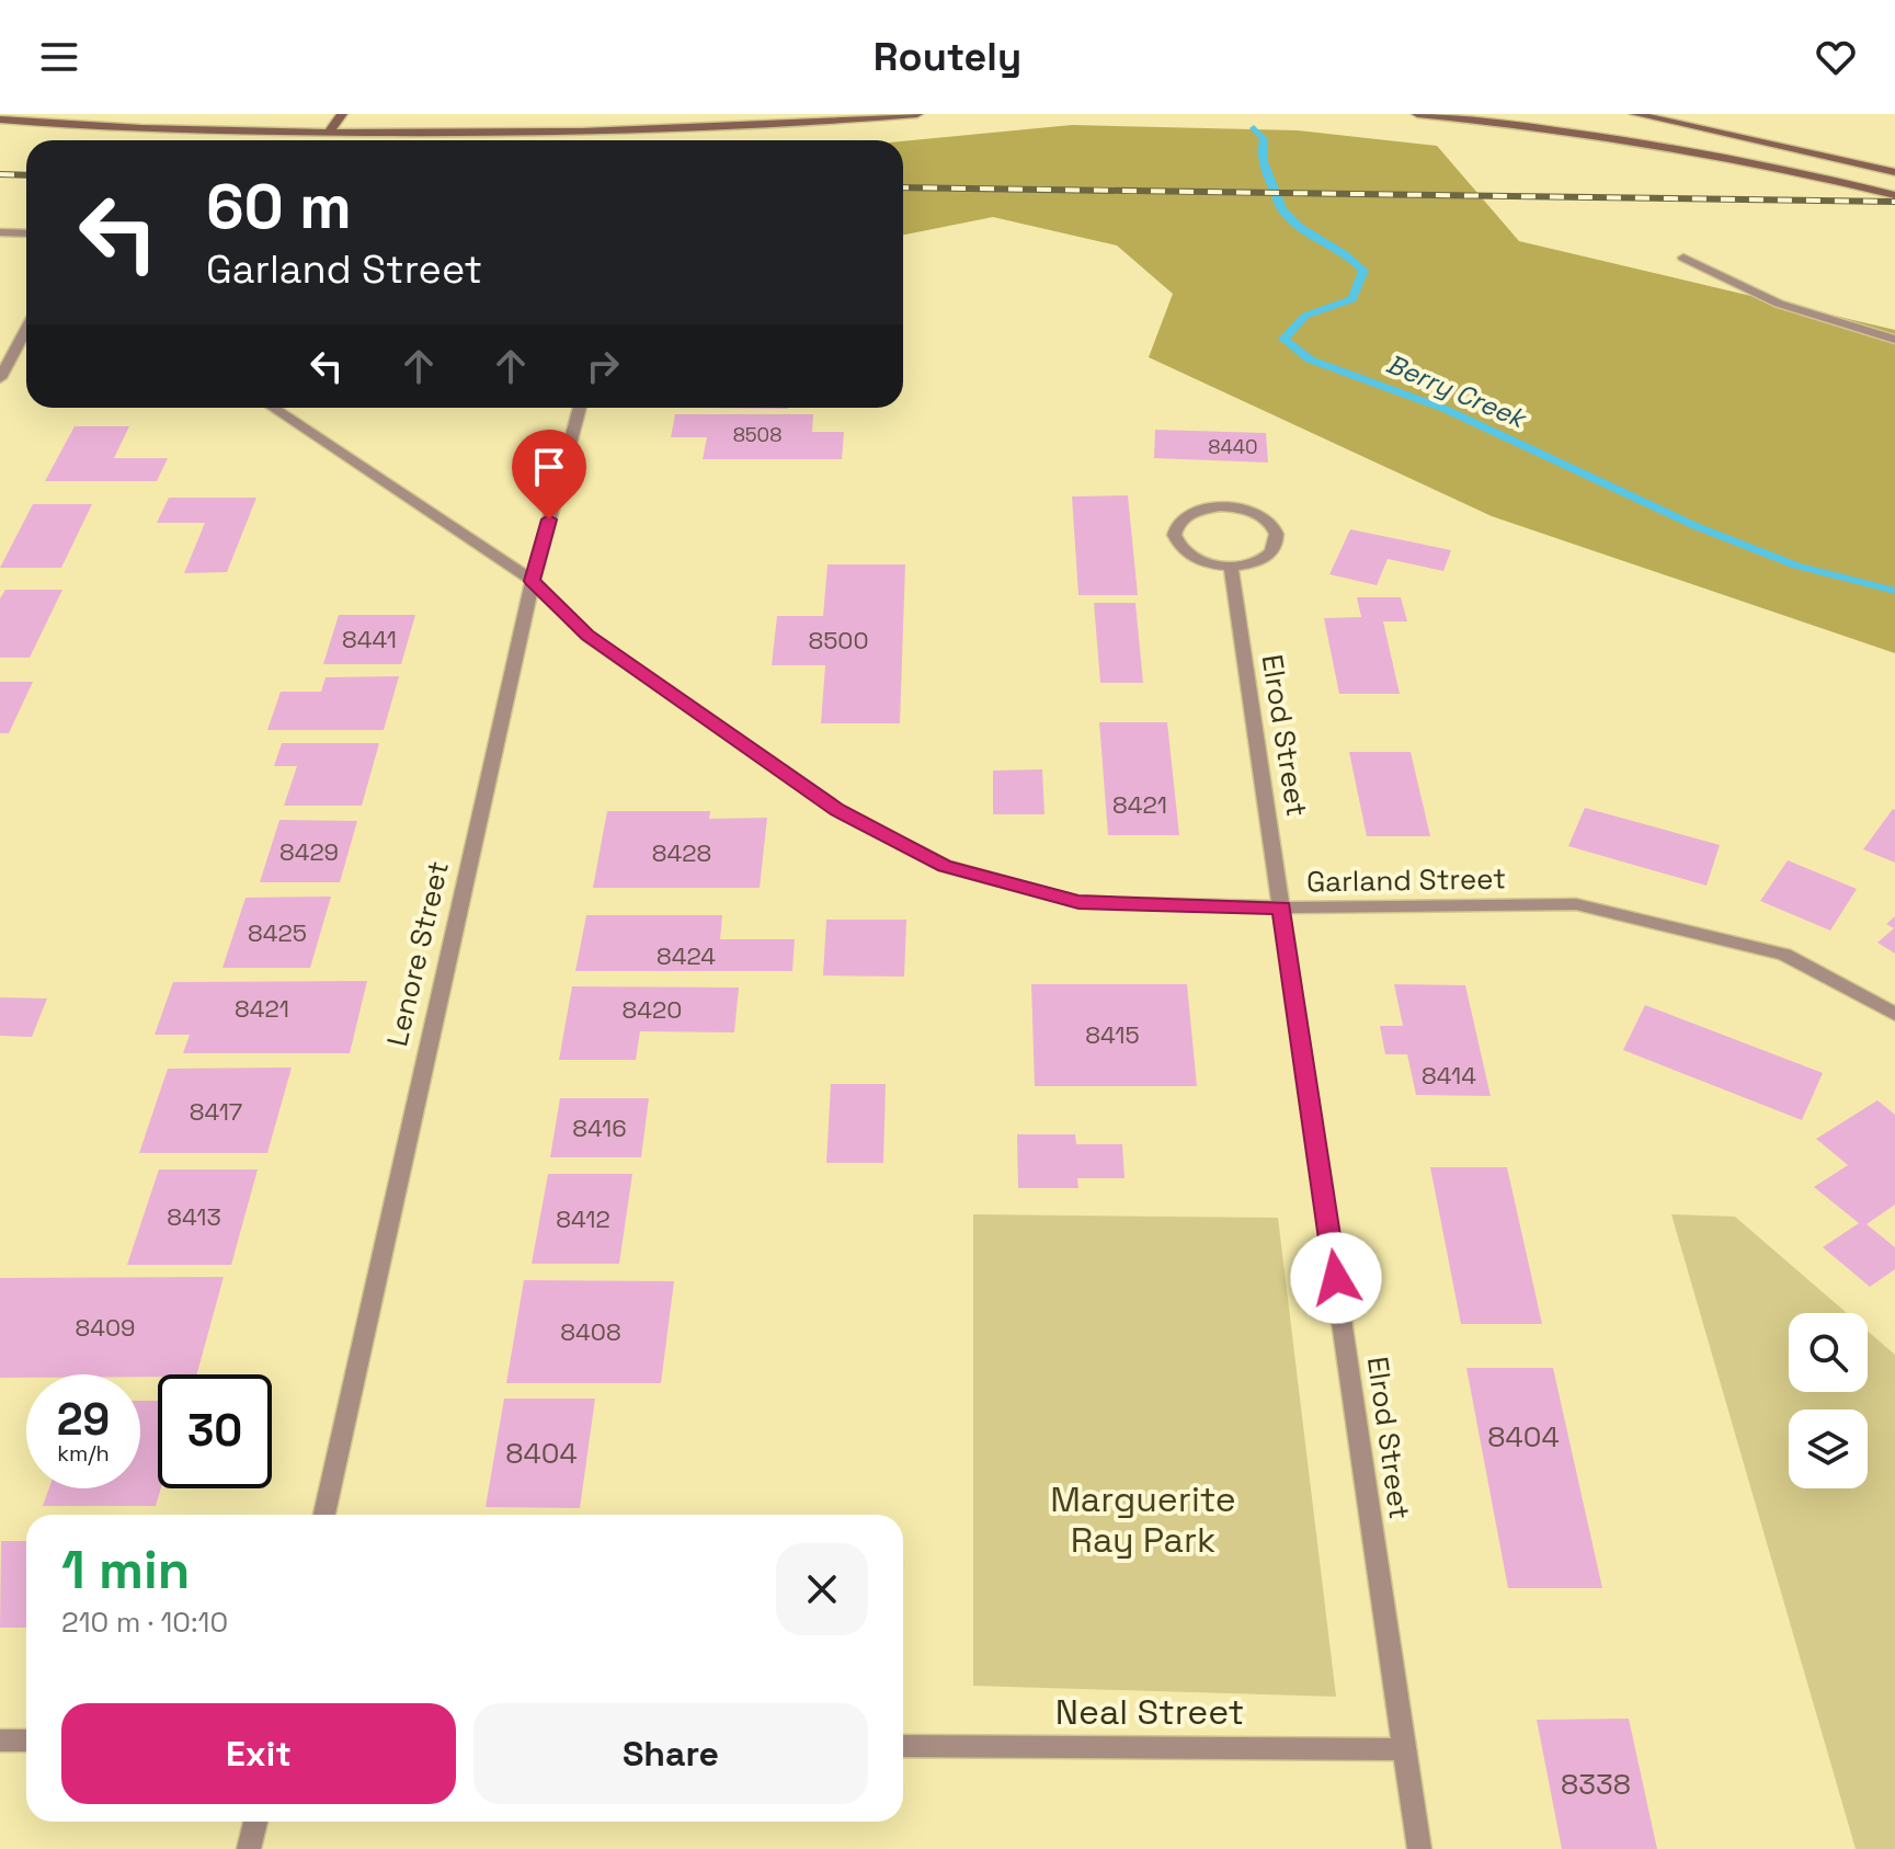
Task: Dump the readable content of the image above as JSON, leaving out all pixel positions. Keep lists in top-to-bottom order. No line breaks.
{"streets":{"street":["Elrod Street","Garland Street","Lenore Street","Neal Street"]},"crossings":[["Elrod Street","Garland Street"],["Elrod Street","Neal Street"],["Garland Street","Lenore Street"]],"water":["Berry Creek"],"parks":["Marguerite Ray Park"],"house_numbers":["8508","8440","8441","8500","8421","8429","8428","8425","8424","8421","8420","8415","8414","8417","8416","8413","8412","8409","8408","8404","8404","8338"],"page":{"header":"Routely","turn":["60 m","Garland Street"],"speed":"29 km/h","limit":"30","heading":["1 min","210 m · 10:10"],"buttons":["Exit","Share"]}}
